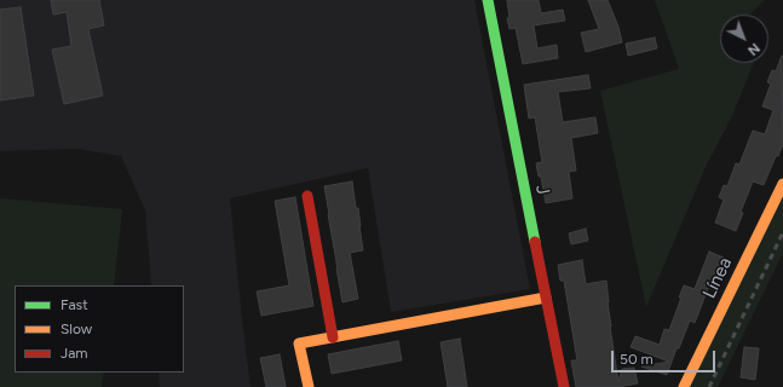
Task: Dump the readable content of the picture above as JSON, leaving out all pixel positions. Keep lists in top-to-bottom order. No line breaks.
{"streets":{"street":["J","Línea"]},"legend":["Fast","Slow","Jam"],"scale_bar":"50 m","north":"bottom right"}
